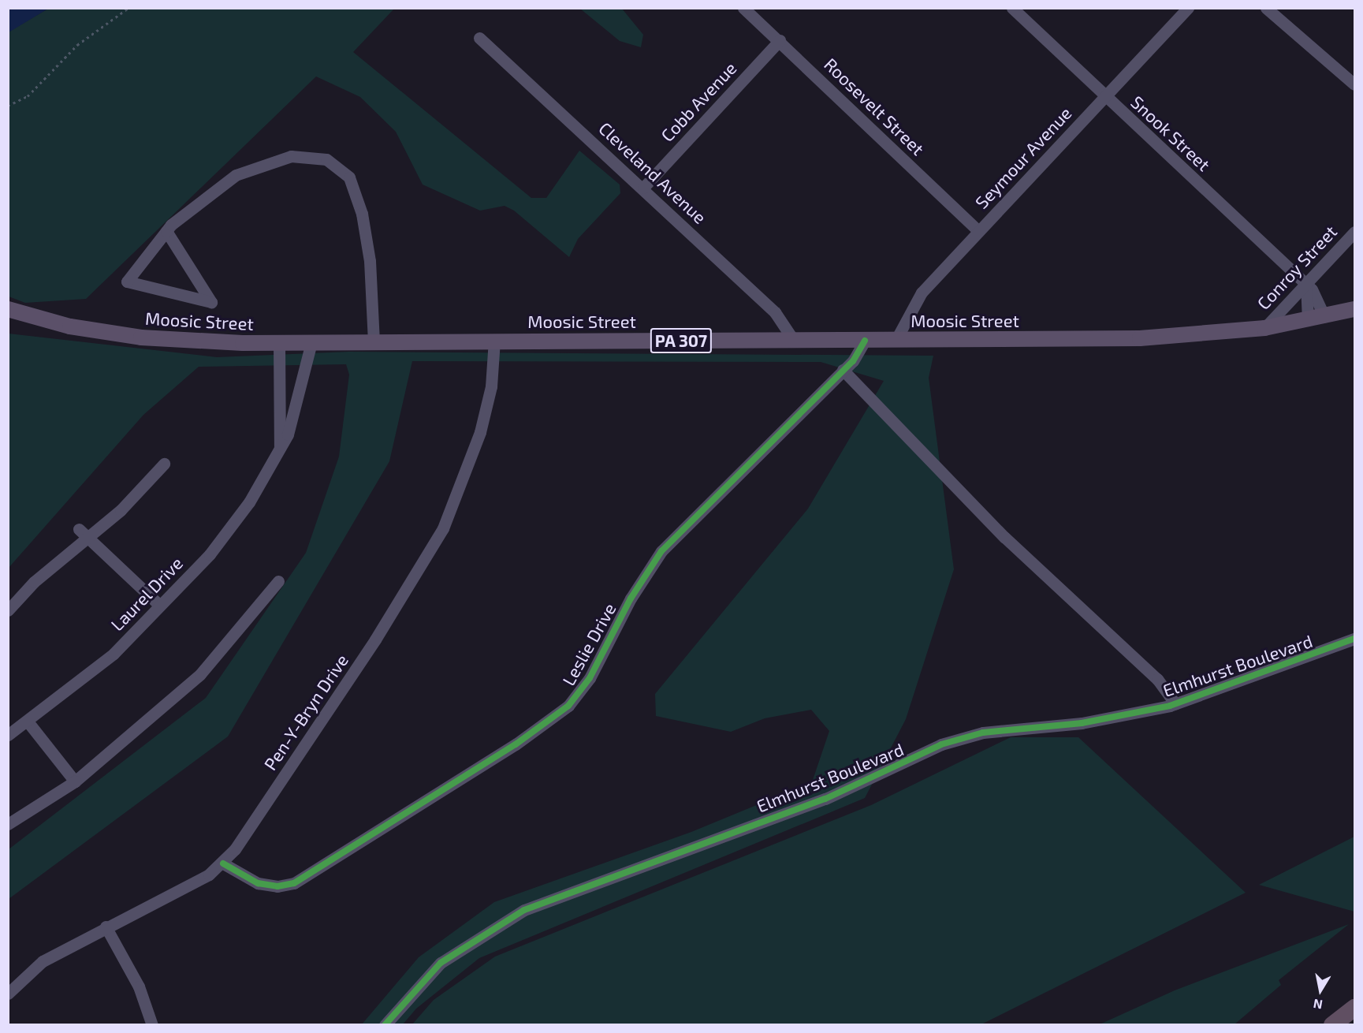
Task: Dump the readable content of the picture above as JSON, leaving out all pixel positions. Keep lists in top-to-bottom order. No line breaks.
{"streets":{"main road":["Moosic Street","PA 307"],"street":["Cobb Avenue","Roosevelt Street","Snook Street","Seymour Avenue","Cleveland Avenue","Conroy Street","Laurel Drive","Leslie Drive","Elmhurst Boulevard","Pen-Y-Bryn Drive"]},"crossings":[["Cobb Avenue","Roosevelt Street"],["Cobb Avenue","Cleveland Avenue"],["Roosevelt Street","Seymour Avenue"],["Snook Street","Seymour Avenue"],["Snook Street","Conroy Street"],["Snook Street","Moosic Street"],["Seymour Avenue","Moosic Street"],["Cleveland Avenue","Moosic Street"],["Conroy Street","Moosic Street"],["Moosic Street","Laurel Drive"],["Moosic Street","Leslie Drive"],["Moosic Street","Pen-Y-Bryn Drive"],["Leslie Drive","Pen-Y-Bryn Drive"]],"north":"bottom"}
